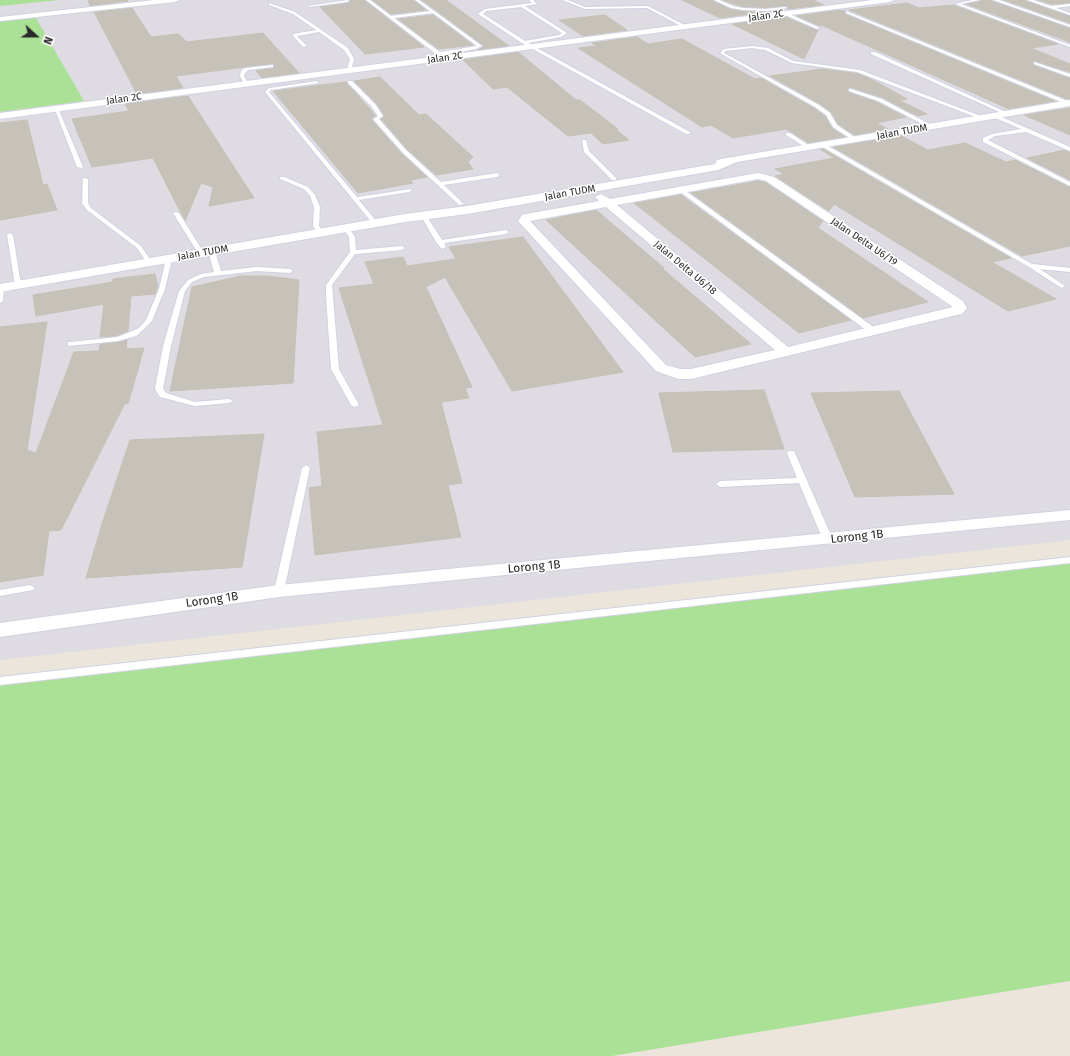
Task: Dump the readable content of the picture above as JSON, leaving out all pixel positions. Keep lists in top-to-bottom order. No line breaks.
{"streets":{"street":["Jalan 2C","Jalan TUDM","Jalan Delta U6/19","Jalan Delta U6/18","Lorong 1B"]},"crossings":[["Jalan TUDM","Jalan Delta U6/18"]],"north":"right"}
